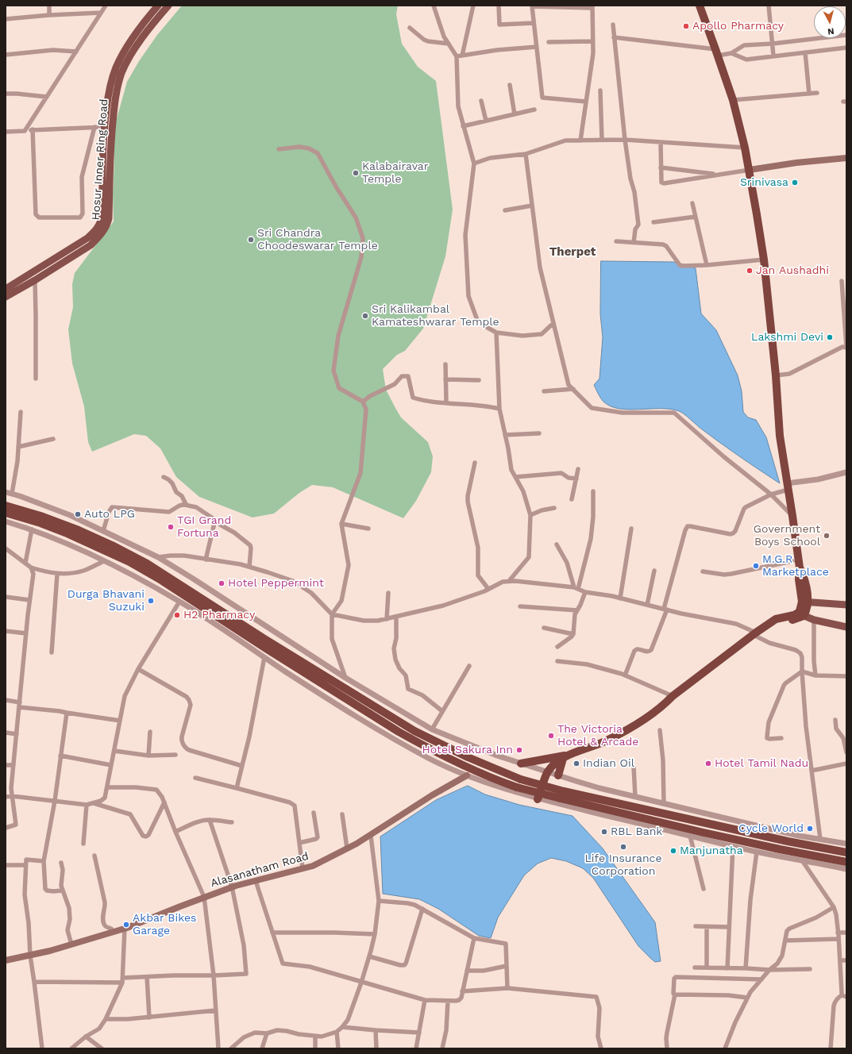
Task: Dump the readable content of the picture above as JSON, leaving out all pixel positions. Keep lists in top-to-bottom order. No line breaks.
{"streets":{"main road":["Hosur Inner Ring Road","Alasanatham Road"]},"districts":["Therpet"],"places":["Apollo Pharmacy","Kalabairavar Temple","Srinivasa","Sri Chandra Choodeswarar Temple","Jan Aushadhi","Sri Kalikambal Kamateshwarar Temple","Lakshmi Devi","Auto LPG","TGI Grand Fortuna","Government Boys School","M.G.R Marketplace","Hotel Peppermint","Durga Bhavani Suzuki","H2 Pharmacy","The Victoria Hotel & Arcade","Hotel Sakura Inn","Indian Oil","Hotel Tamil Nadu","Cycle World","RBL Bank","Life Insurance Corporation","Manjunatha","Akbar Bikes Garage"],"north":"bottom"}
